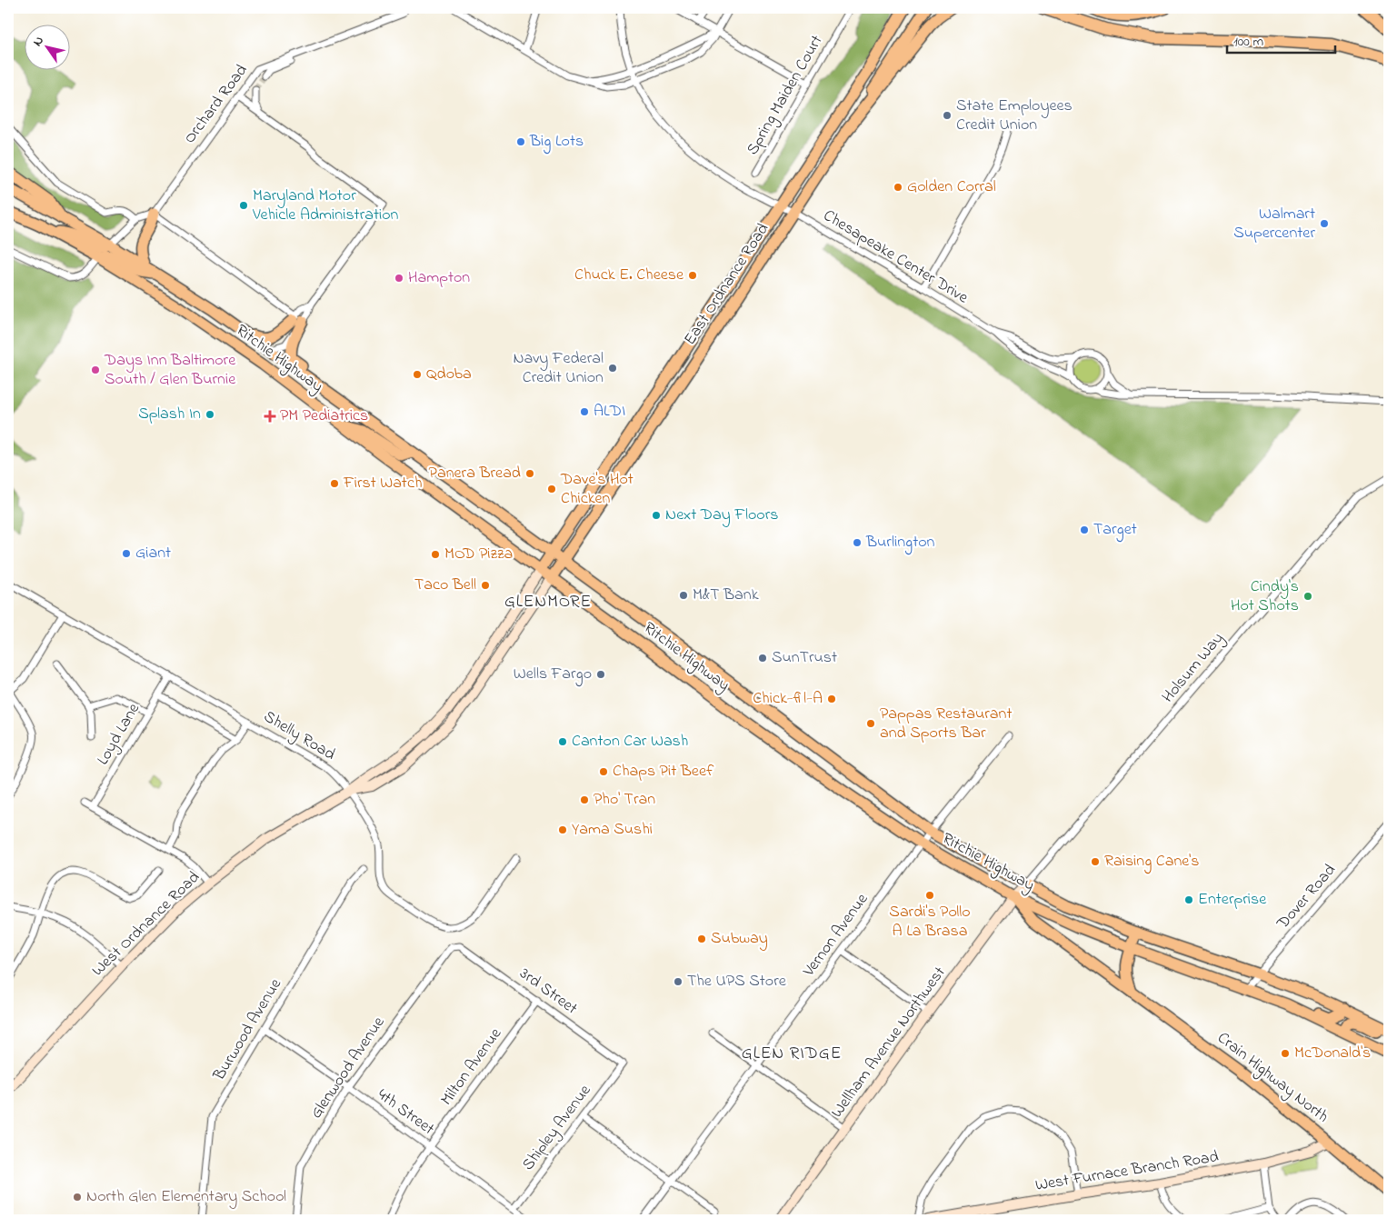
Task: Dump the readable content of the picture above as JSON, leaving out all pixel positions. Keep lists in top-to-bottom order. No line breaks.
{"streets":{"main road":["East Ordnance Road","Ritchie Highway","West Ordnance Road","Wellham Avenue Northwest","Crain Highway North","West Furnace Branch Road"],"street":["Spring Maiden Court","Orchard Road","Chesapeake Center Drive","Holsum Way","Loyd Lane","Shelly Road","Dover Road","Vernon Avenue","3rd Street","Burwood Avenue","Milton Avenue","Glenwood Avenue","4th Street","Shipley Avenue"]},"crossings":[["Chesapeake Center Drive","East Ordnance Road"],["East Ordnance Road","Ritchie Highway"],["East Ordnance Road","West Ordnance Road"],["Ritchie Highway","Holsum Way"],["Ritchie Highway","Dover Road"],["Ritchie Highway","West Ordnance Road"],["Ritchie Highway","Vernon Avenue"],["Ritchie Highway","Wellham Avenue Northwest"],["Ritchie Highway","Crain Highway North"],["Holsum Way","Wellham Avenue Northwest"],["Loyd Lane","Shelly Road"],["Shelly Road","West Ordnance Road"],["3rd Street","Milton Avenue"],["3rd Street","Glenwood Avenue"],["3rd Street","Shipley Avenue"],["Burwood Avenue","4th Street"],["Wellham Avenue Northwest","Crain Highway North"],["Milton Avenue","4th Street"],["Glenwood Avenue","4th Street"],["Crain Highway North","West Furnace Branch Road"],["4th Street","Shipley Avenue"]],"districts":["GLENMORE","GLEN RIDGE"],"places":{"other":["State Employees Credit Union","Big Lots","Golden Corral","Maryland Motor Vehicle Administration","Walmart Supercenter","Chuck E. Cheese","Hampton","Navy Federal Credit Union","Days Inn Baltimore South / Glen Burnie","Qdoba","ALDI","Splash In","Panera Bread","First Watch","Dave's Hot Chicken","Next Day Floors","Target","Burlington","Giant","MOD Pizza","Taco Bell","M&T Bank","Cindy's Hot Shots","SunTrust","Wells Fargo","Chick-fil-A","Pappas Restaurant and Sports Bar","Canton Car Wash","Chaps Pit Beef","Pho' Tran","Yama Sushi","Raising Cane's","Sardi's Pollo A La Brasa","Enterprise","Subway","The UPS Store","McDonald's","North Glen Elementary School"],"health":["PM Pediatrics"]},"scale_bar":"100 m","north":"top left"}
